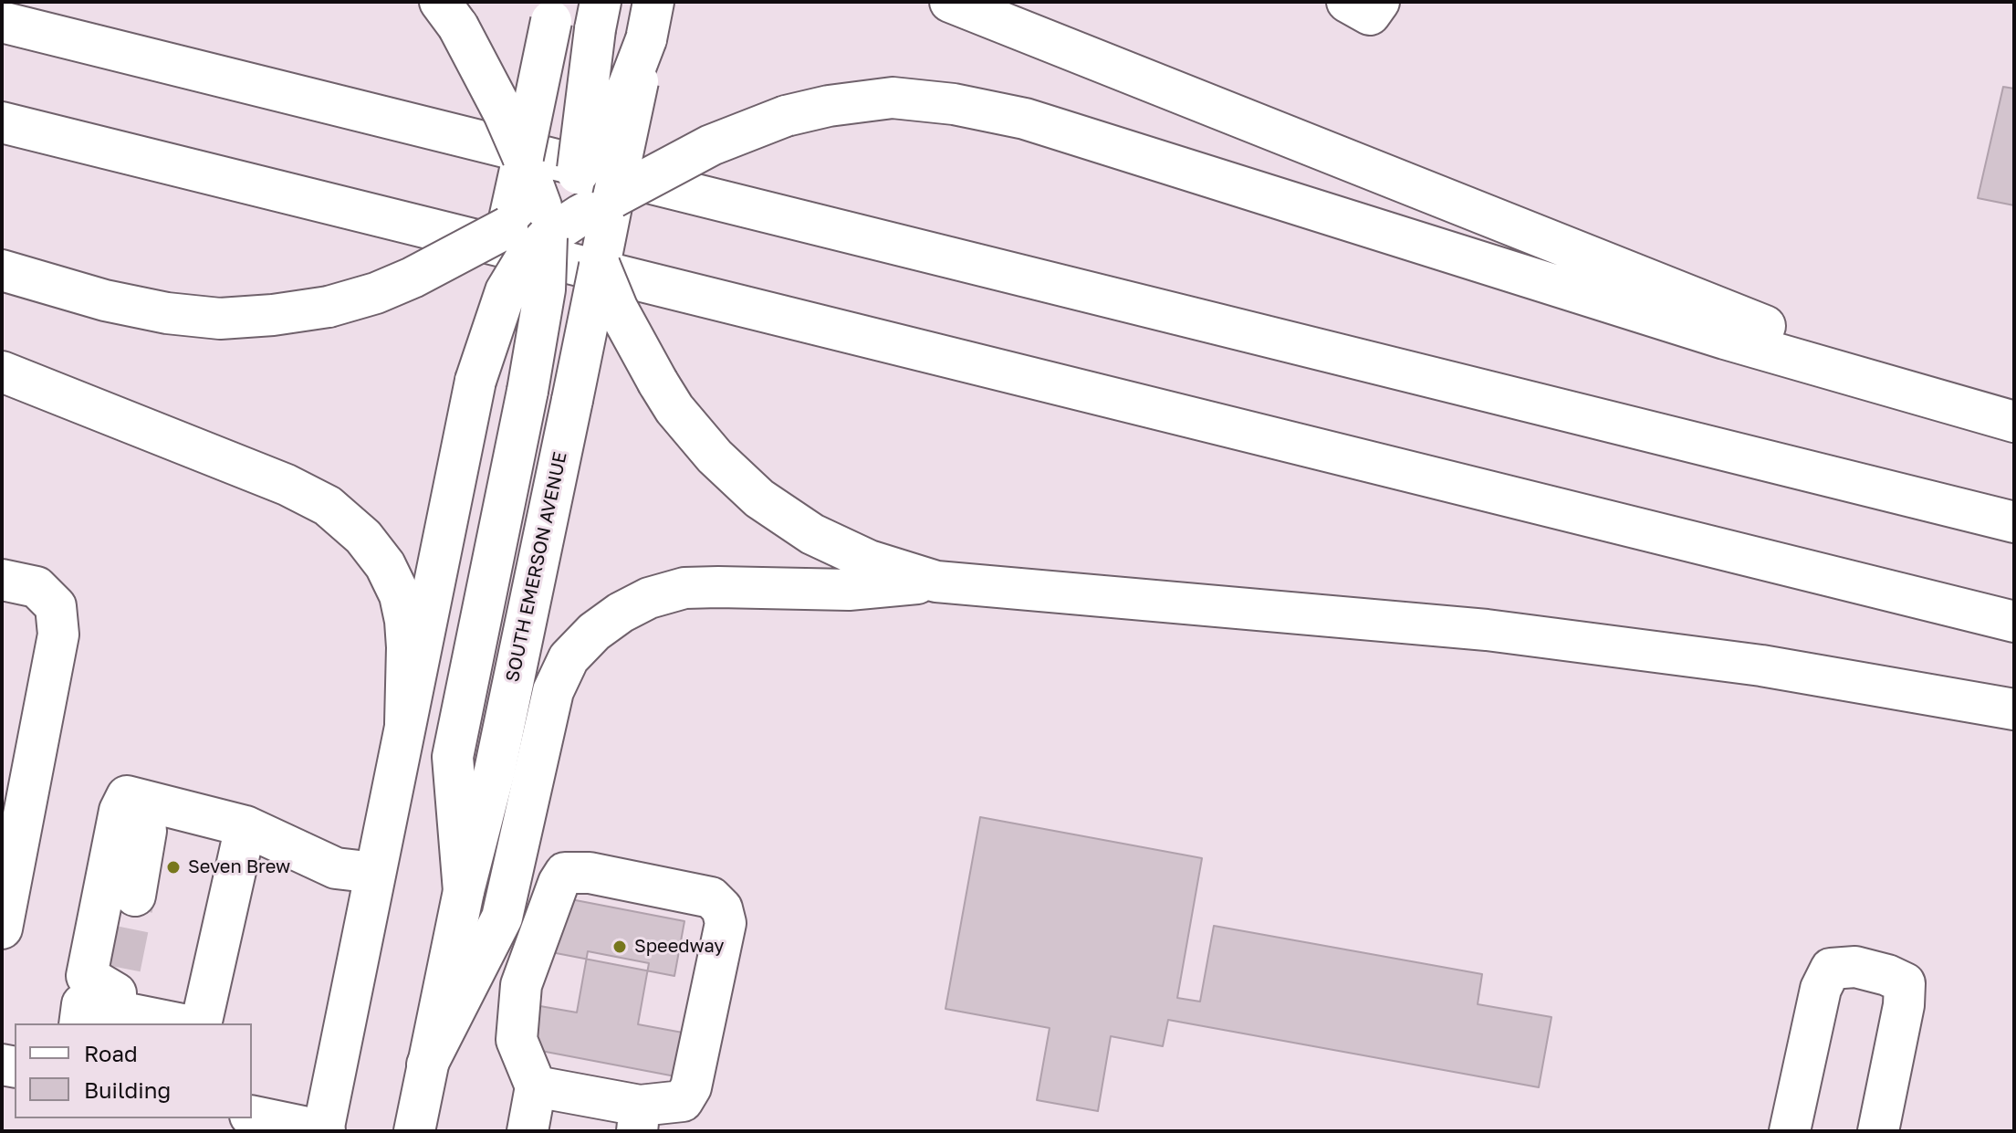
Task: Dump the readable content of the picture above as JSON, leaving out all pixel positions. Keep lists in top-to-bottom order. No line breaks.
{"streets":{"main road":["SOUTH EMERSON AVENUE"]},"places":["Seven Brew","Speedway"],"legend":["Road","Building"]}
